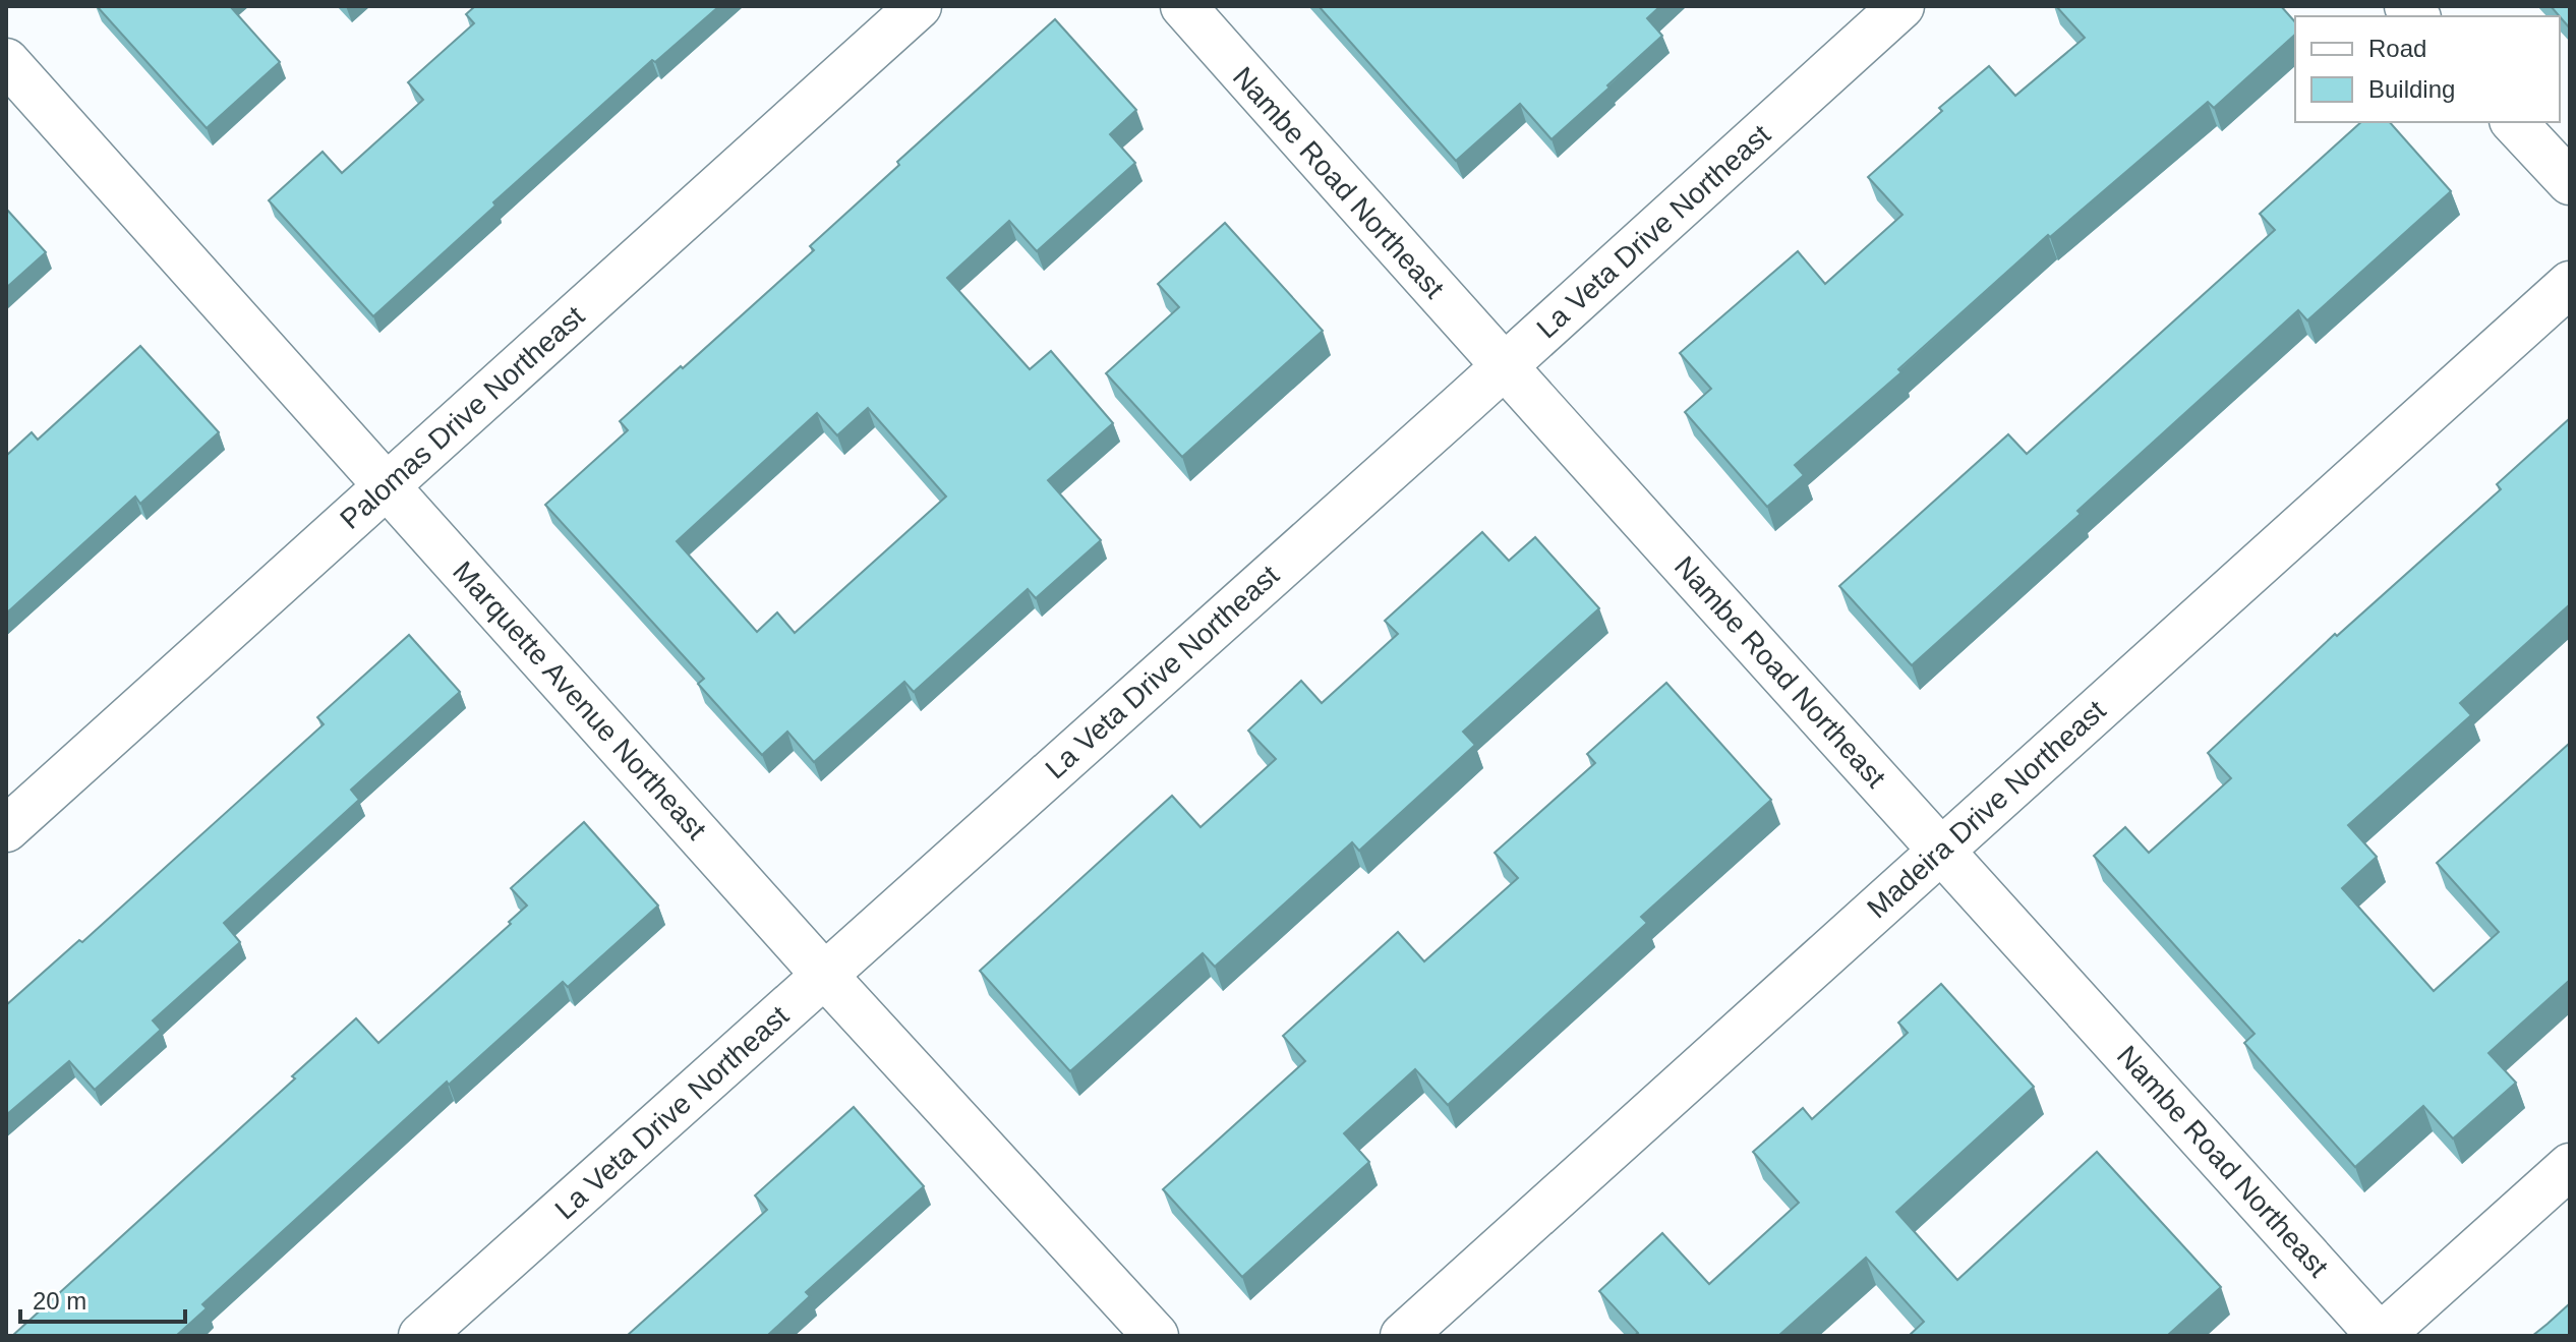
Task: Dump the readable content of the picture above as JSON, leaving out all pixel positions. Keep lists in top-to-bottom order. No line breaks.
{"streets":{"street":["Nambe Road Northeast","La Veta Drive Northeast","Palomas Drive Northeast","Marquette Avenue Northeast","Madeira Drive Northeast"]},"crossings":[["Nambe Road Northeast","La Veta Drive Northeast"],["Nambe Road Northeast","Madeira Drive Northeast"],["La Veta Drive Northeast","Marquette Avenue Northeast"],["Palomas Drive Northeast","Marquette Avenue Northeast"]],"legend":["Road","Building"],"scale_bar":"20 m"}
